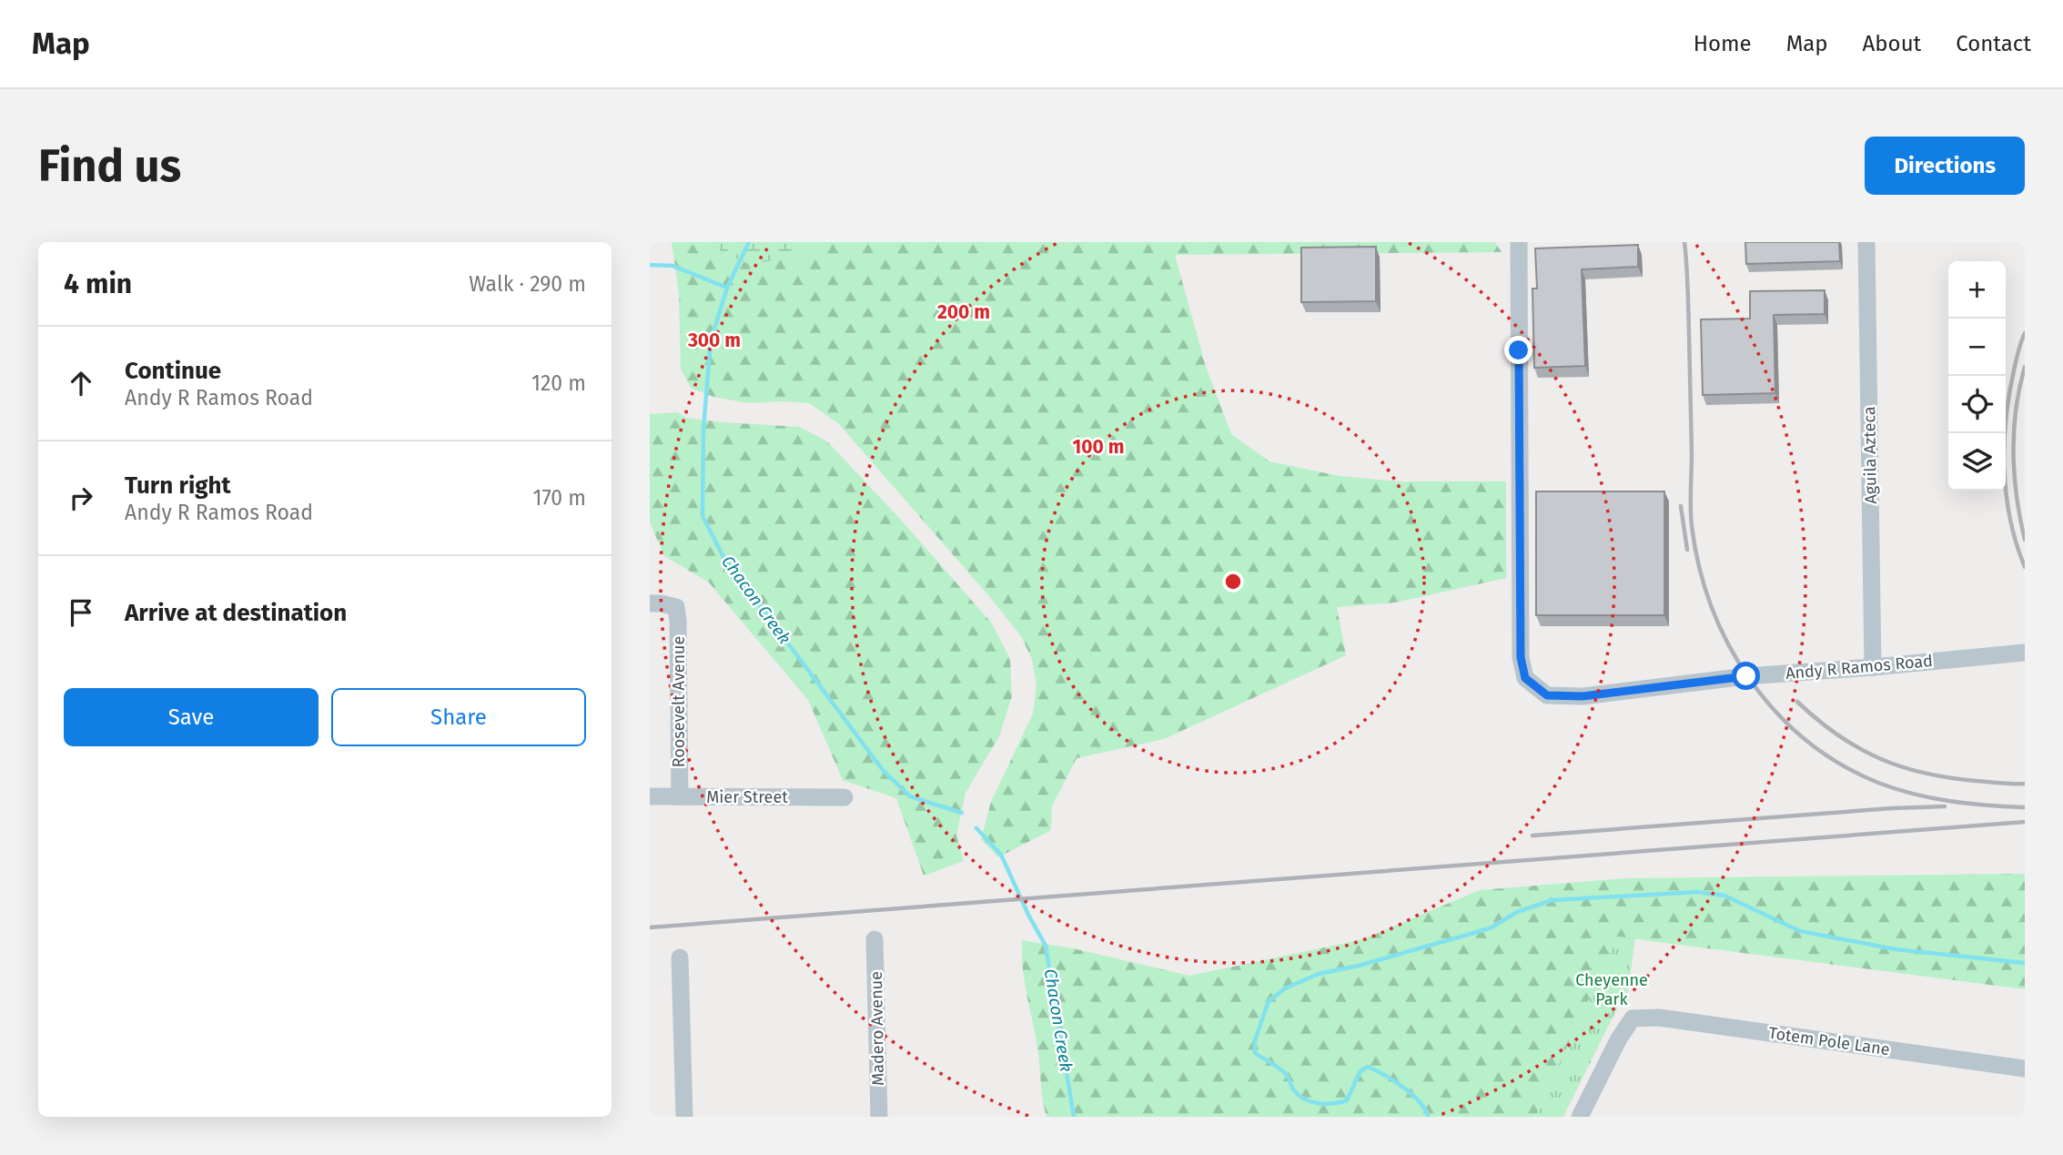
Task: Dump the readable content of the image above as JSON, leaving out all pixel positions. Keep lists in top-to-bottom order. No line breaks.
{"streets":{"street":["Aguila Azteca","Andy R Ramos Road","Roosevelt Avenue","Mier Street","Madero Avenue","Totem Pole Lane"]},"crossings":[["Aguila Azteca","Andy R Ramos Road"],["Roosevelt Avenue","Mier Street"]],"water":["Chacon Creek"],"parks":["Cheyenne Park"],"page":{"header":"Map","nav":["Home","Map","About","Contact"],"buttons":["Directions",["Save","Share"]],"title":"Find us","heading":["4 min","Walk · 290 m"],"map_buttons":["+","−"],"list":[["Continue","Andy R Ramos Road","120 m"],["Turn right","Andy R Ramos Road","170 m"],"Arrive at destination"]},"rings":["200 m","300 m","100 m"]}
